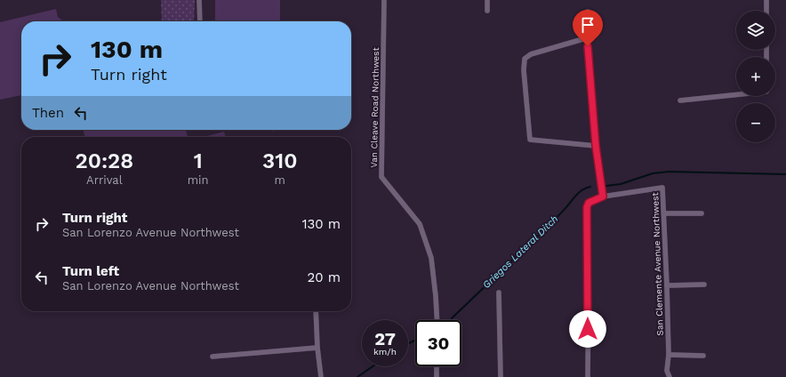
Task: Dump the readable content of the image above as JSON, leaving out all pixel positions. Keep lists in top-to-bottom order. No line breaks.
{"streets":{"street":["Van Cleave Road Northwest","San Clemente Avenue Northwest"]},"water":["Griegos Lateral Ditch"],"page":{"map_buttons":["+","−"],"turn":["130 m","Turn right"],"then":"Then","eta":["20:28","Arrival","1","min","310","m"],"list":[{"name":"Turn right","note":"San Lorenzo Avenue Northwest","value":"130 m"},{"name":"Turn left","note":"San Lorenzo Avenue Northwest","value":"20 m"}],"speed":"27 km/h","limit":"30"}}
